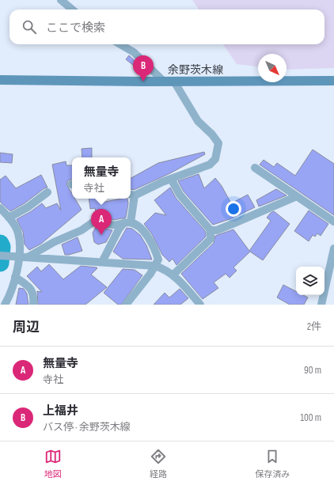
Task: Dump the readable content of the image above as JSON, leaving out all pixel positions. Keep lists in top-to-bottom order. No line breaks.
{"streets":{"main road":["余野茨木線"]},"north":"bottom right","page":{"search":"ここで検索","pins":["B","A"],"popup":["無量寺","寺社"],"heading":["周辺","2件"],"list":[{"mark":"A","name":"無量寺","note":"寺社","value":"90 m"},{"mark":"B","name":"上福井","note":"バス停 · 余野茨木線","value":"100 m"}],"nav":["地図","経路","保存済み"]}}
